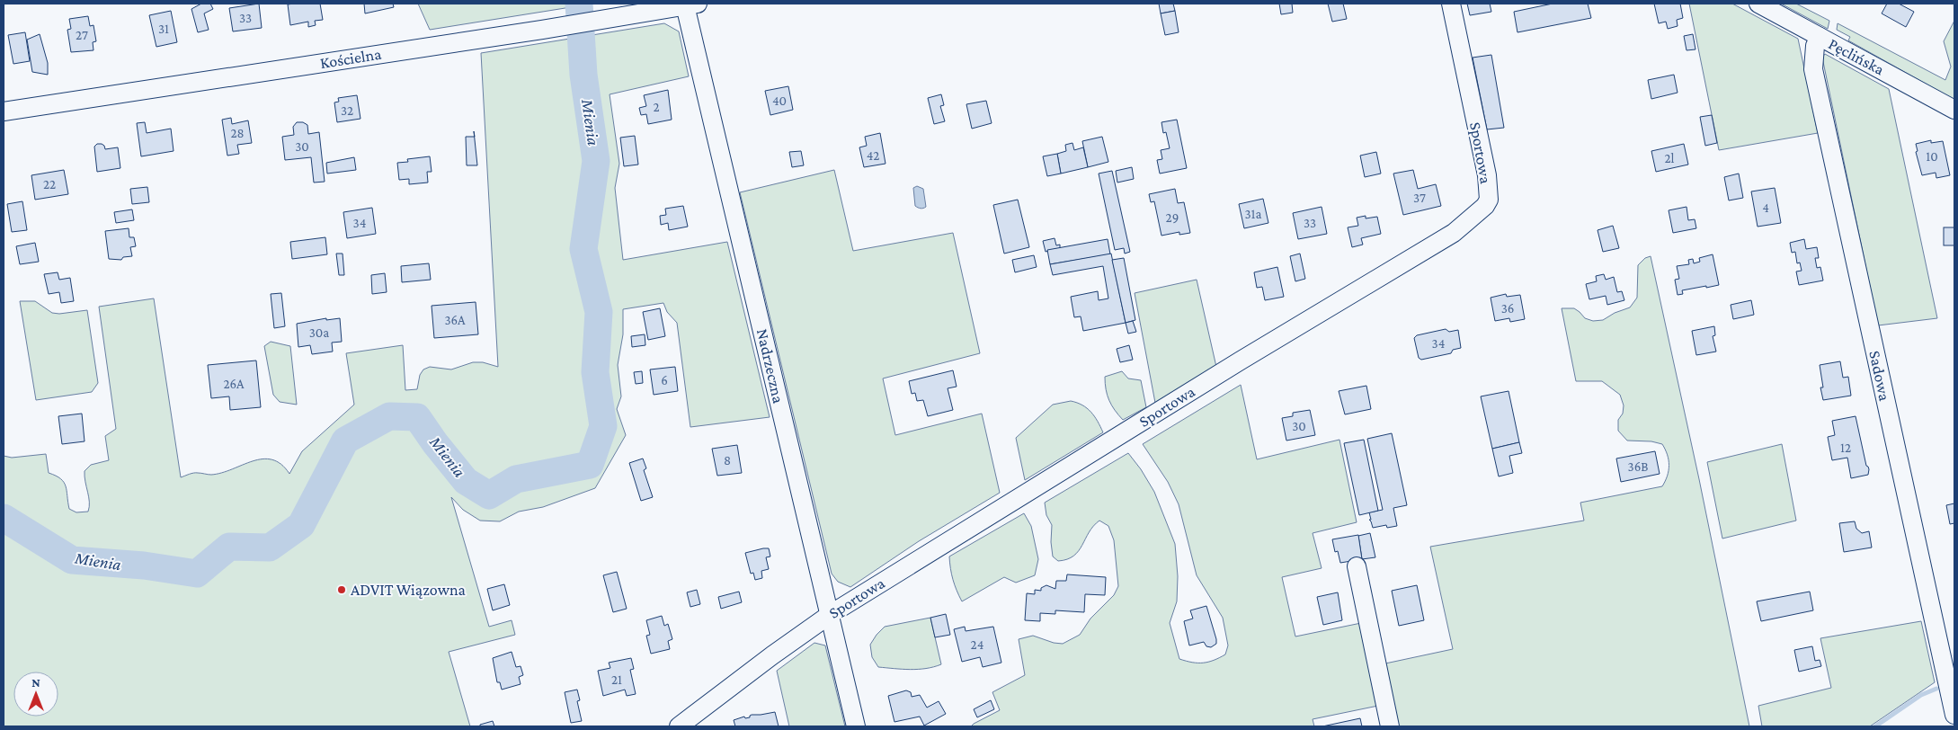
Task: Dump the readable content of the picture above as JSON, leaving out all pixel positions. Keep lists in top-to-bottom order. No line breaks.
{"streets":{"street":["Pęclińska","Kościelna","Sportowa","Nadrzeczna","Sadowa"]},"crossings":[["Pęclińska","Sadowa"],["Kościelna","Nadrzeczna"],["Sportowa","Nadrzeczna"]],"water":["Mienia"],"places":["ADVIT Wiązowna"],"house_numbers":["33","31","27","40","2","32","28","30","42","10","2l","22","37","4","31a","29","34","33","36","36A","30a","34","6","26A","30","12","8","36B","24","21"],"north":"top"}
